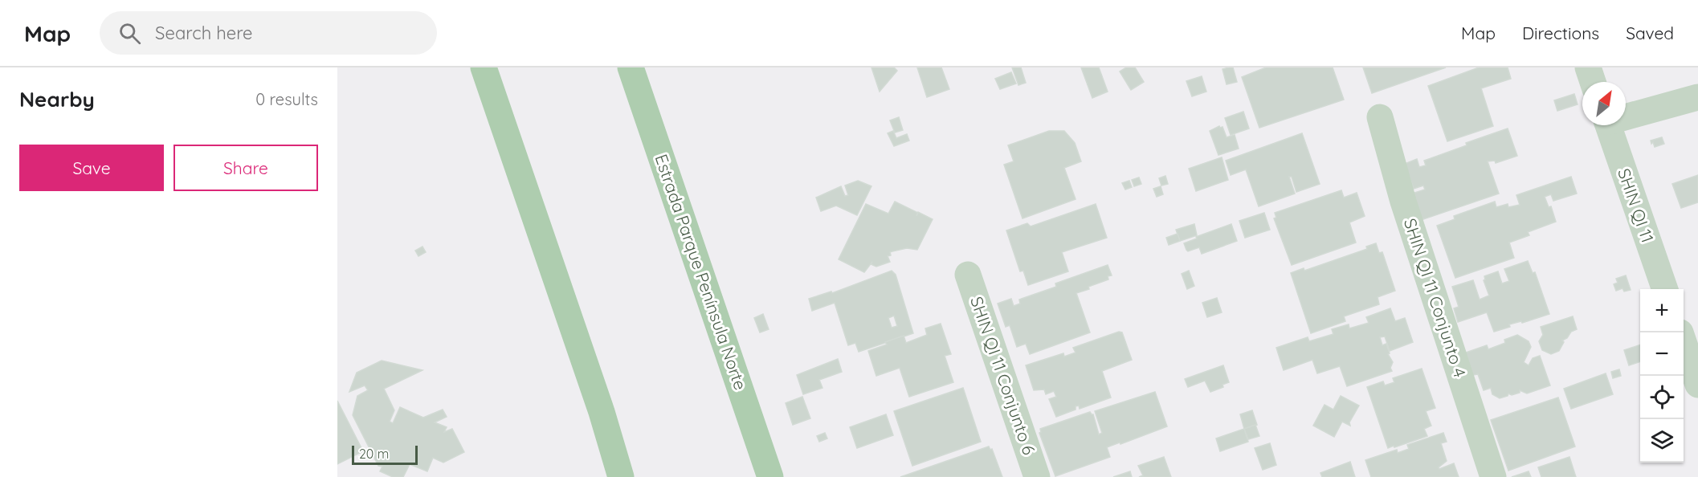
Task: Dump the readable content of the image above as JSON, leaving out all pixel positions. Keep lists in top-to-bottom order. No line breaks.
{"streets":{"main road":["Estrada Parque Península Norte"],"street":["SHIN QI 11","SHIN QI 11 Conjunto 4","SHIN QI 11 Conjunto 6"]},"scale_bar":"20 m","north":"top right","page":{"header":"Map","search":"Search here","nav":["Map","Directions","Saved"],"heading":["Nearby","0 results"],"buttons":["Save","Share"],"map_buttons":["+","−"],"scale":"20 m"}}
